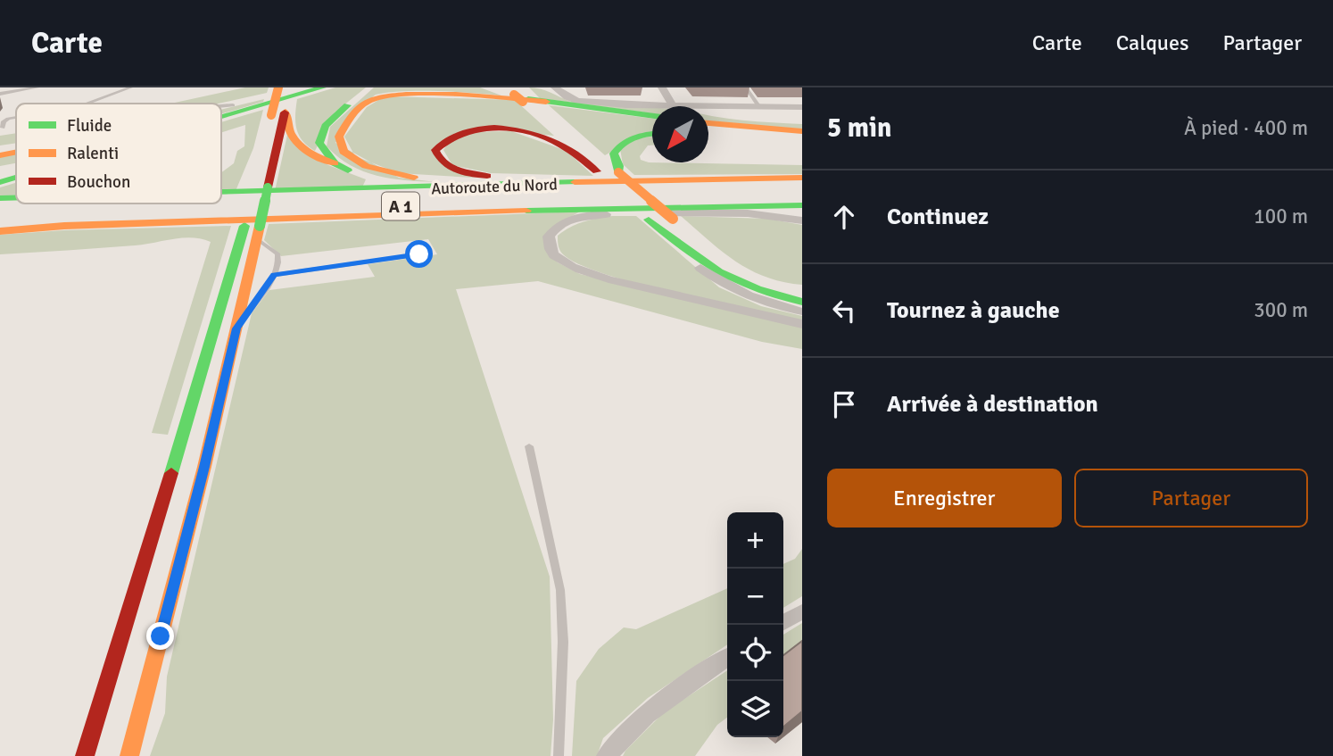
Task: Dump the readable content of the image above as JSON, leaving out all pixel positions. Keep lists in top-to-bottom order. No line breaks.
{"streets":{"main road":["Autoroute du Nord","A 1"]},"legend":["Fluide","Ralenti","Bouchon"],"north":"bottom left","page":{"header":"Carte","nav":["Carte","Calques","Partager"],"heading":["5 min","À pied · 400 m"],"list":[["Continuez","100 m"],["Tournez à gauche","300 m"],"Arrivée à destination"],"buttons":["Enregistrer","Partager"],"map_buttons":["+","−"]}}
